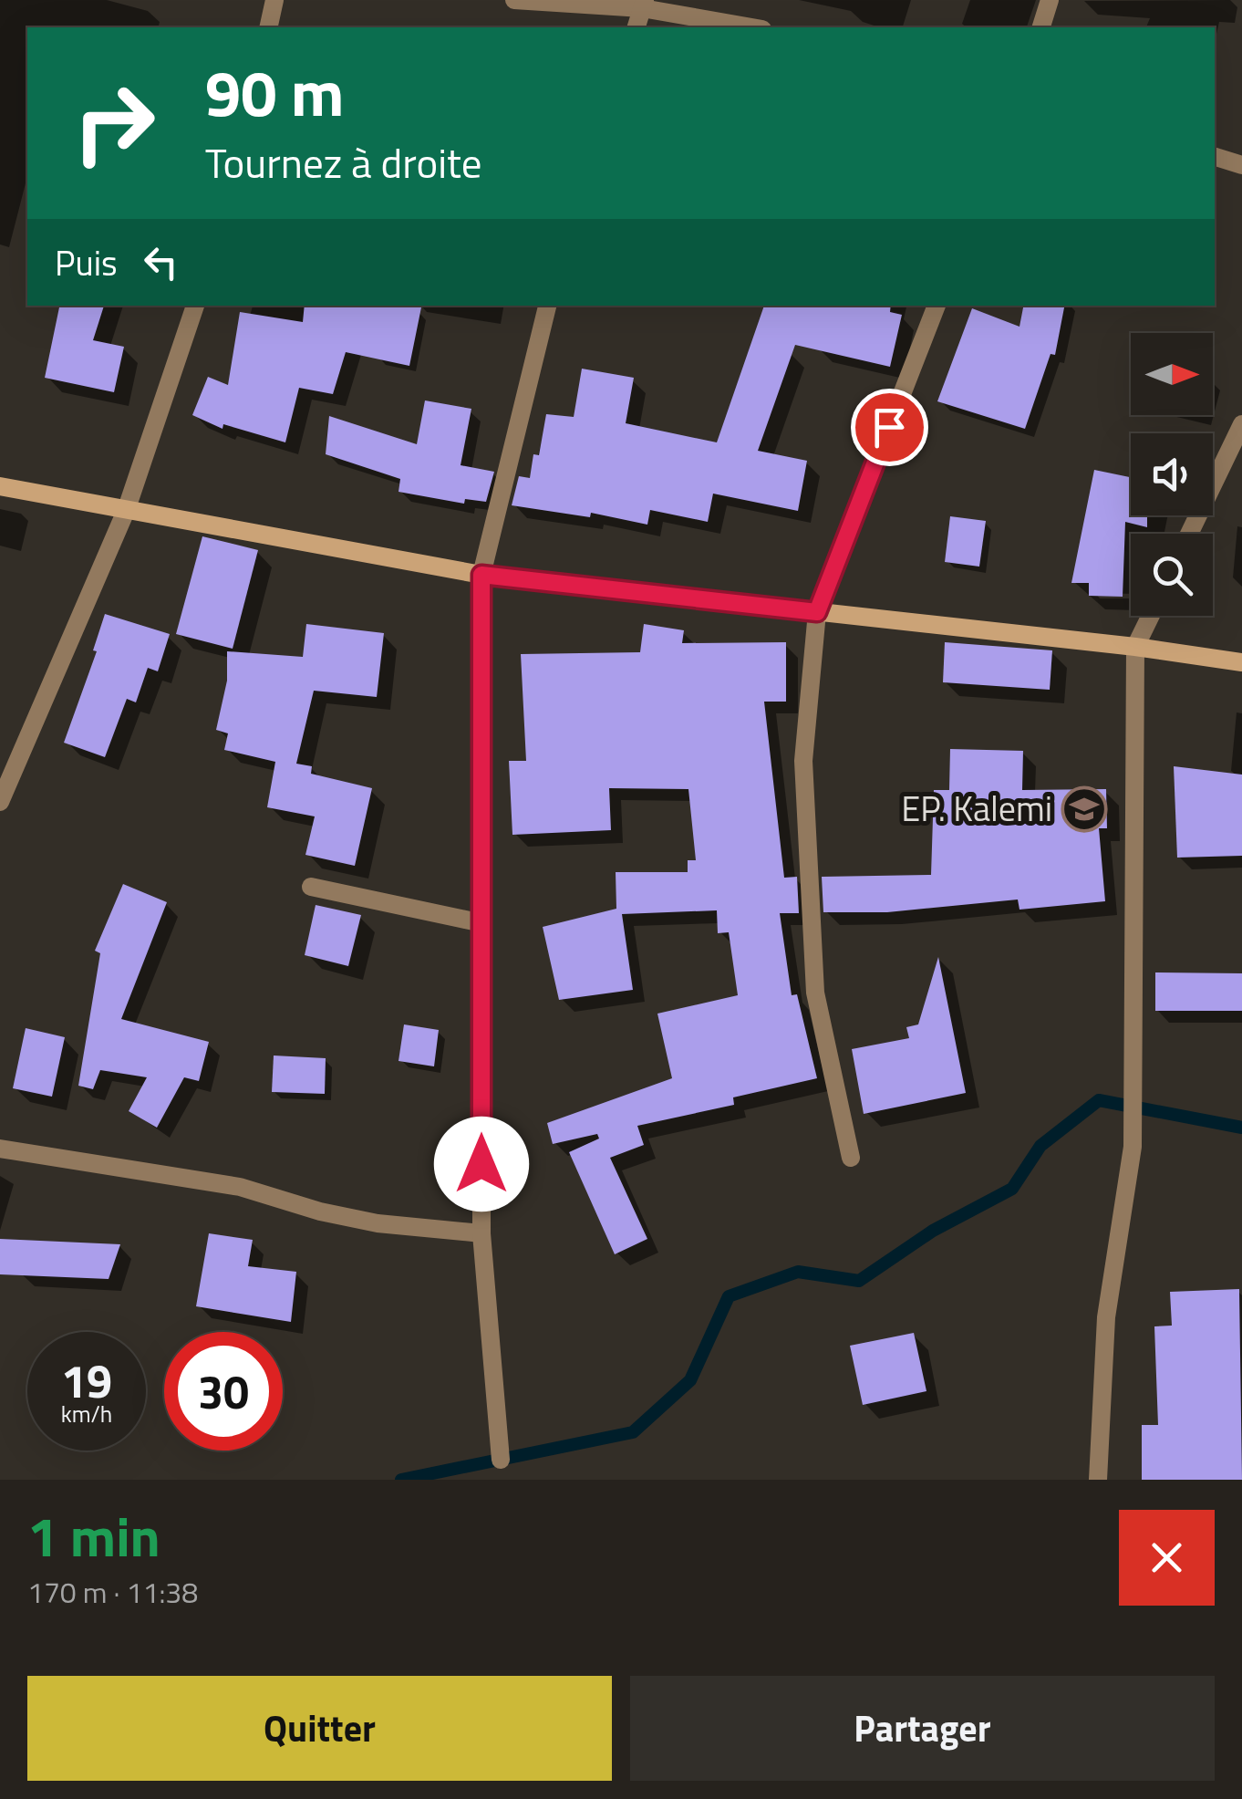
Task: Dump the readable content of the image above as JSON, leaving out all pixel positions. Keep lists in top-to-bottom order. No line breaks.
{"places":{"school or university":["EP. Kalemi"]},"north":"right","page":{"turn":["90 m","Tournez à droite"],"then":"Puis","speed":"19 km/h","limit":"30","heading":["1 min","170 m · 11:38"],"buttons":["Quitter","Partager"]}}
